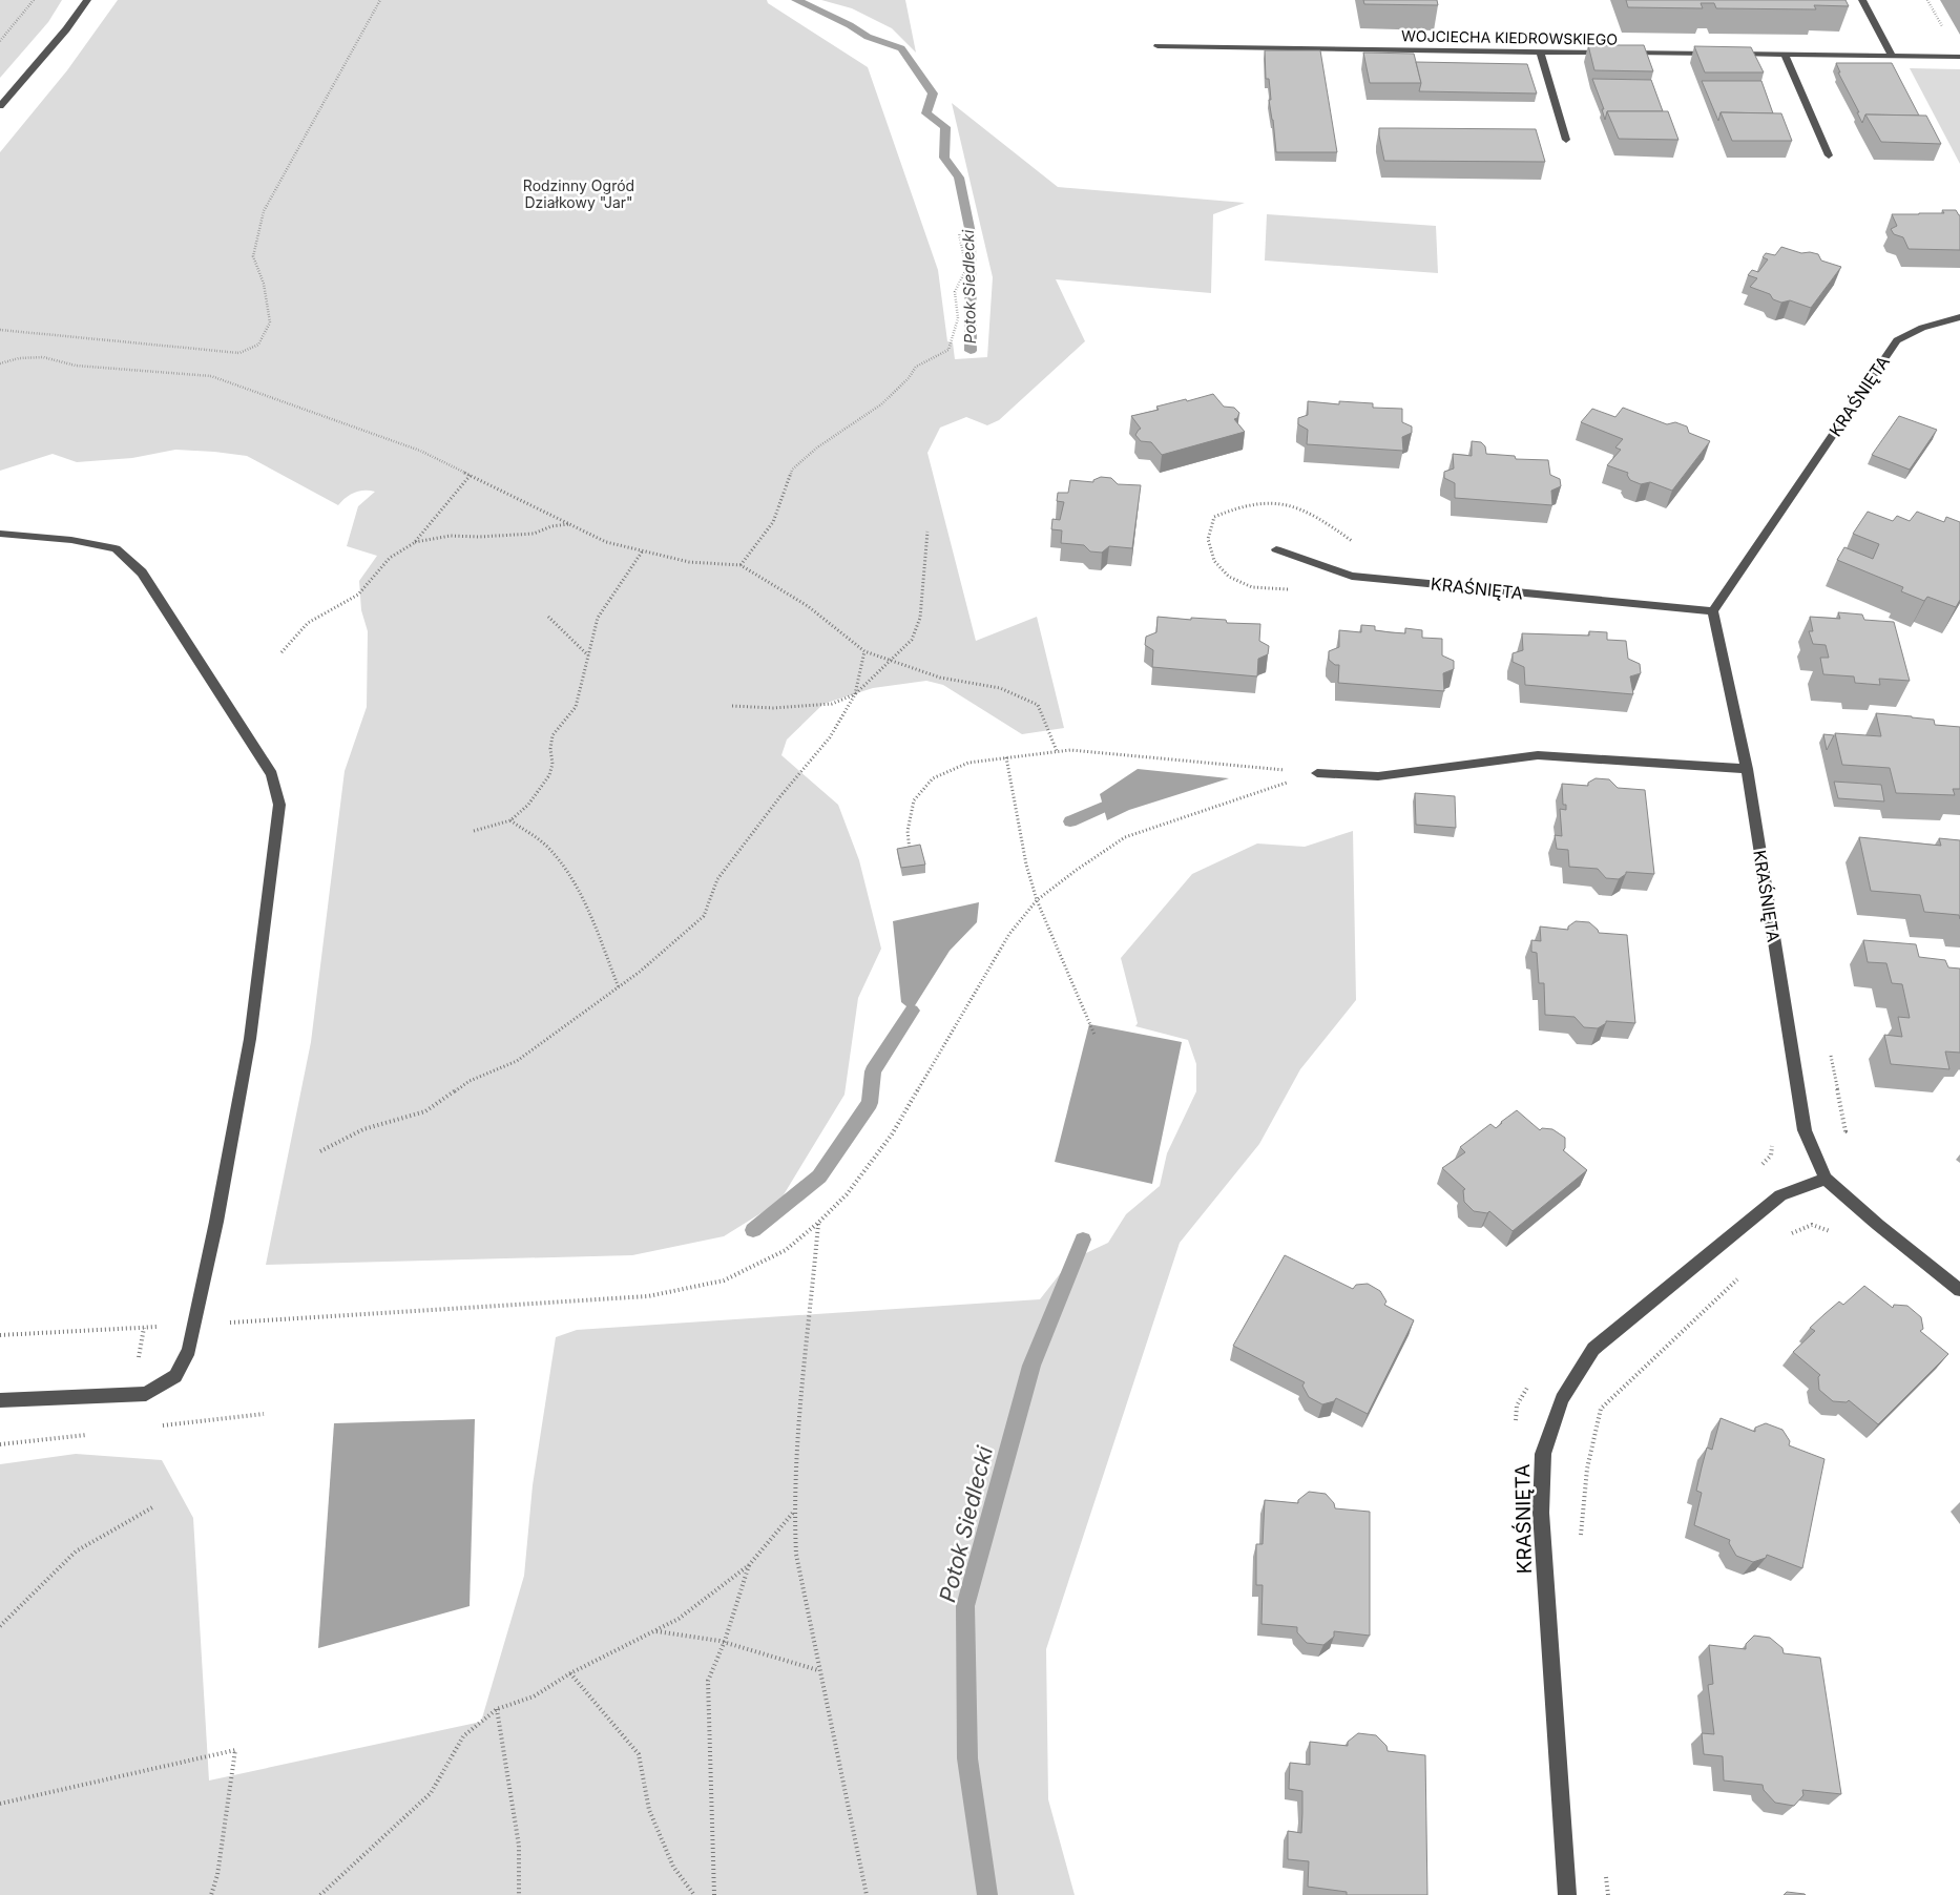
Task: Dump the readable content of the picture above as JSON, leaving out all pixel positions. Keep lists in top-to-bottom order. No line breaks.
{"streets":{"street":["WOJCIECHA KIEDROWSKIEGO","KRAŚNIĘTA"]},"water":["Potok Siedlecki"],"parks":["Rodzinny Ogród Działkowy \"Jar\""]}
